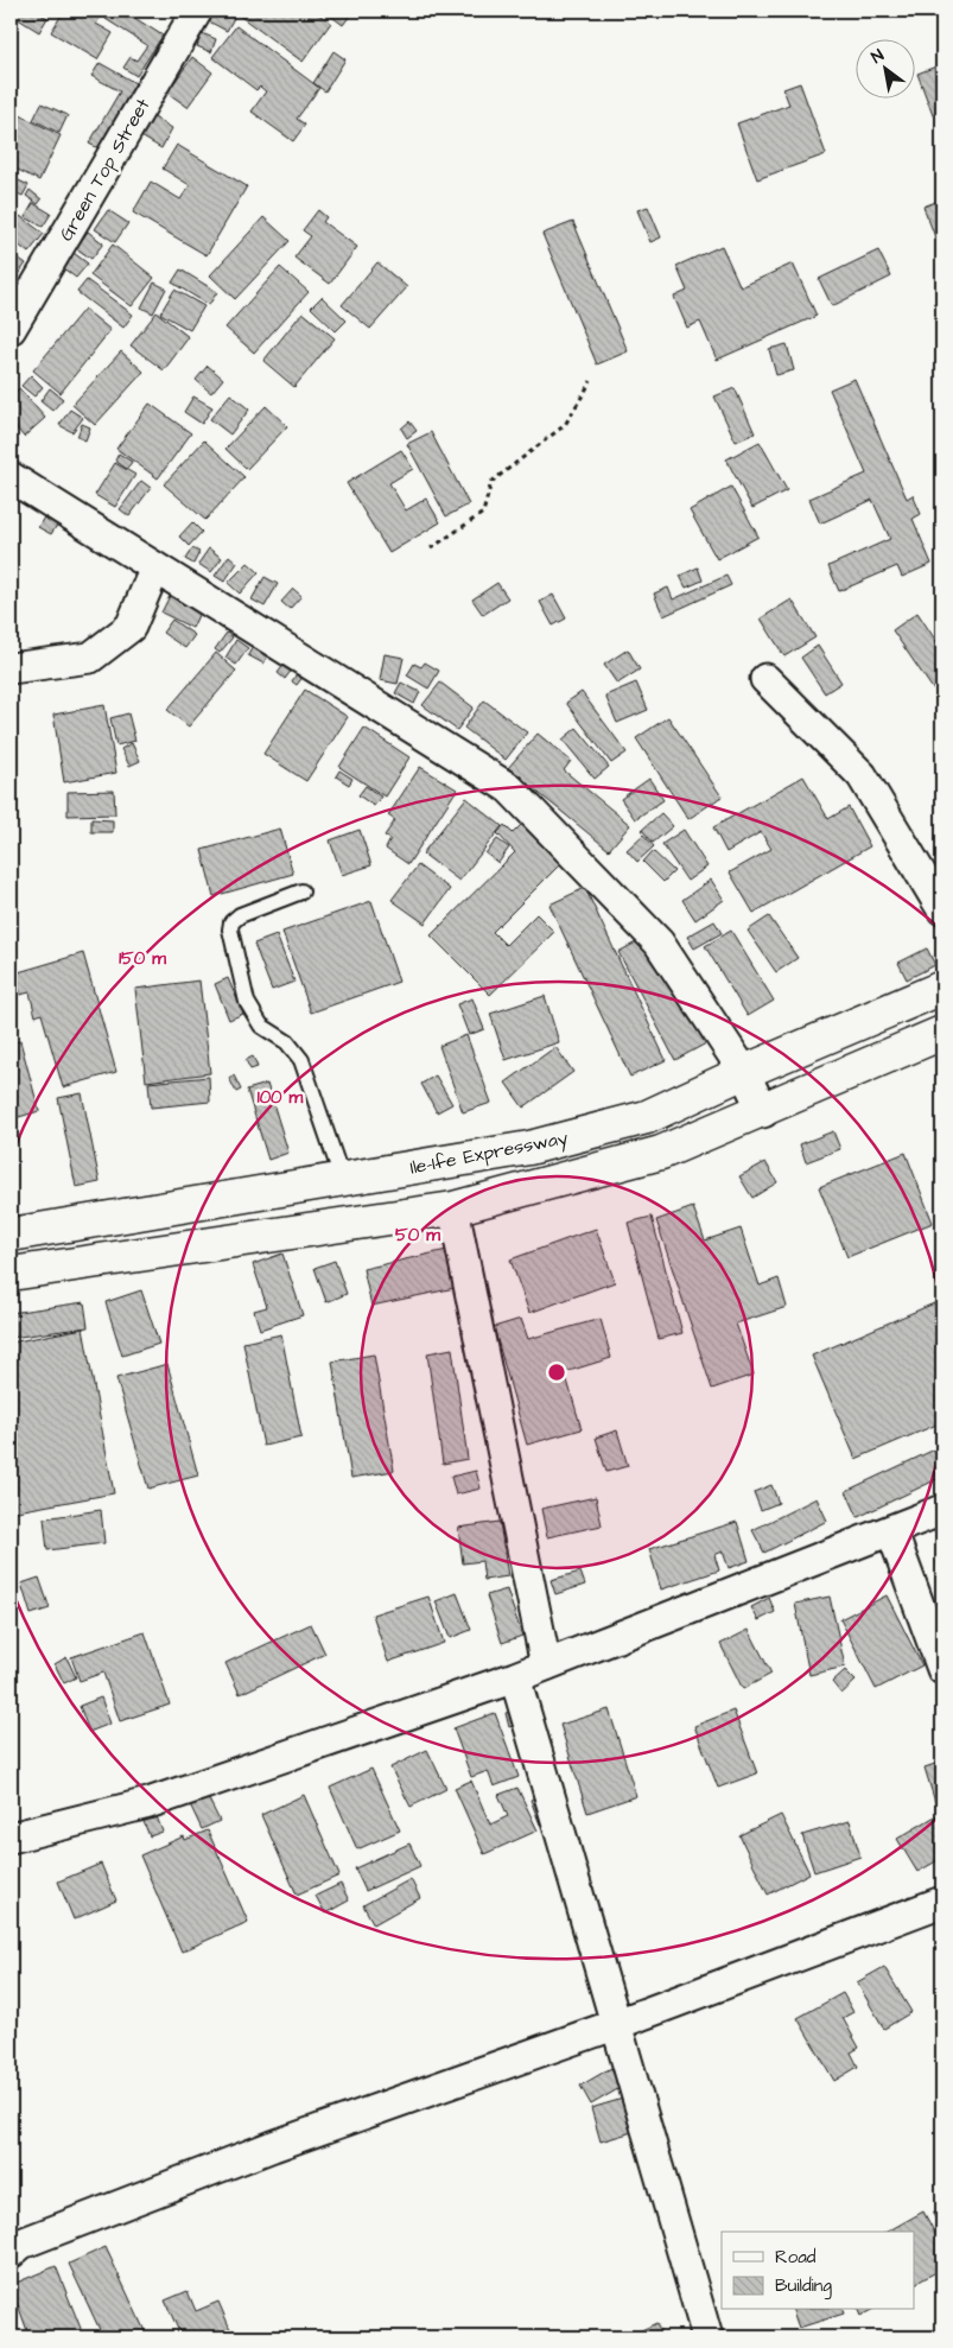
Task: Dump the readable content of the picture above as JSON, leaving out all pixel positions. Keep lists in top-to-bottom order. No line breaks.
{"streets":{"main road":["Ile-Ife Expressway"],"street":["Green Top Street"]},"legend":["Road","Building"],"north":"top left","rings":["150 m","100 m","50 m"]}
